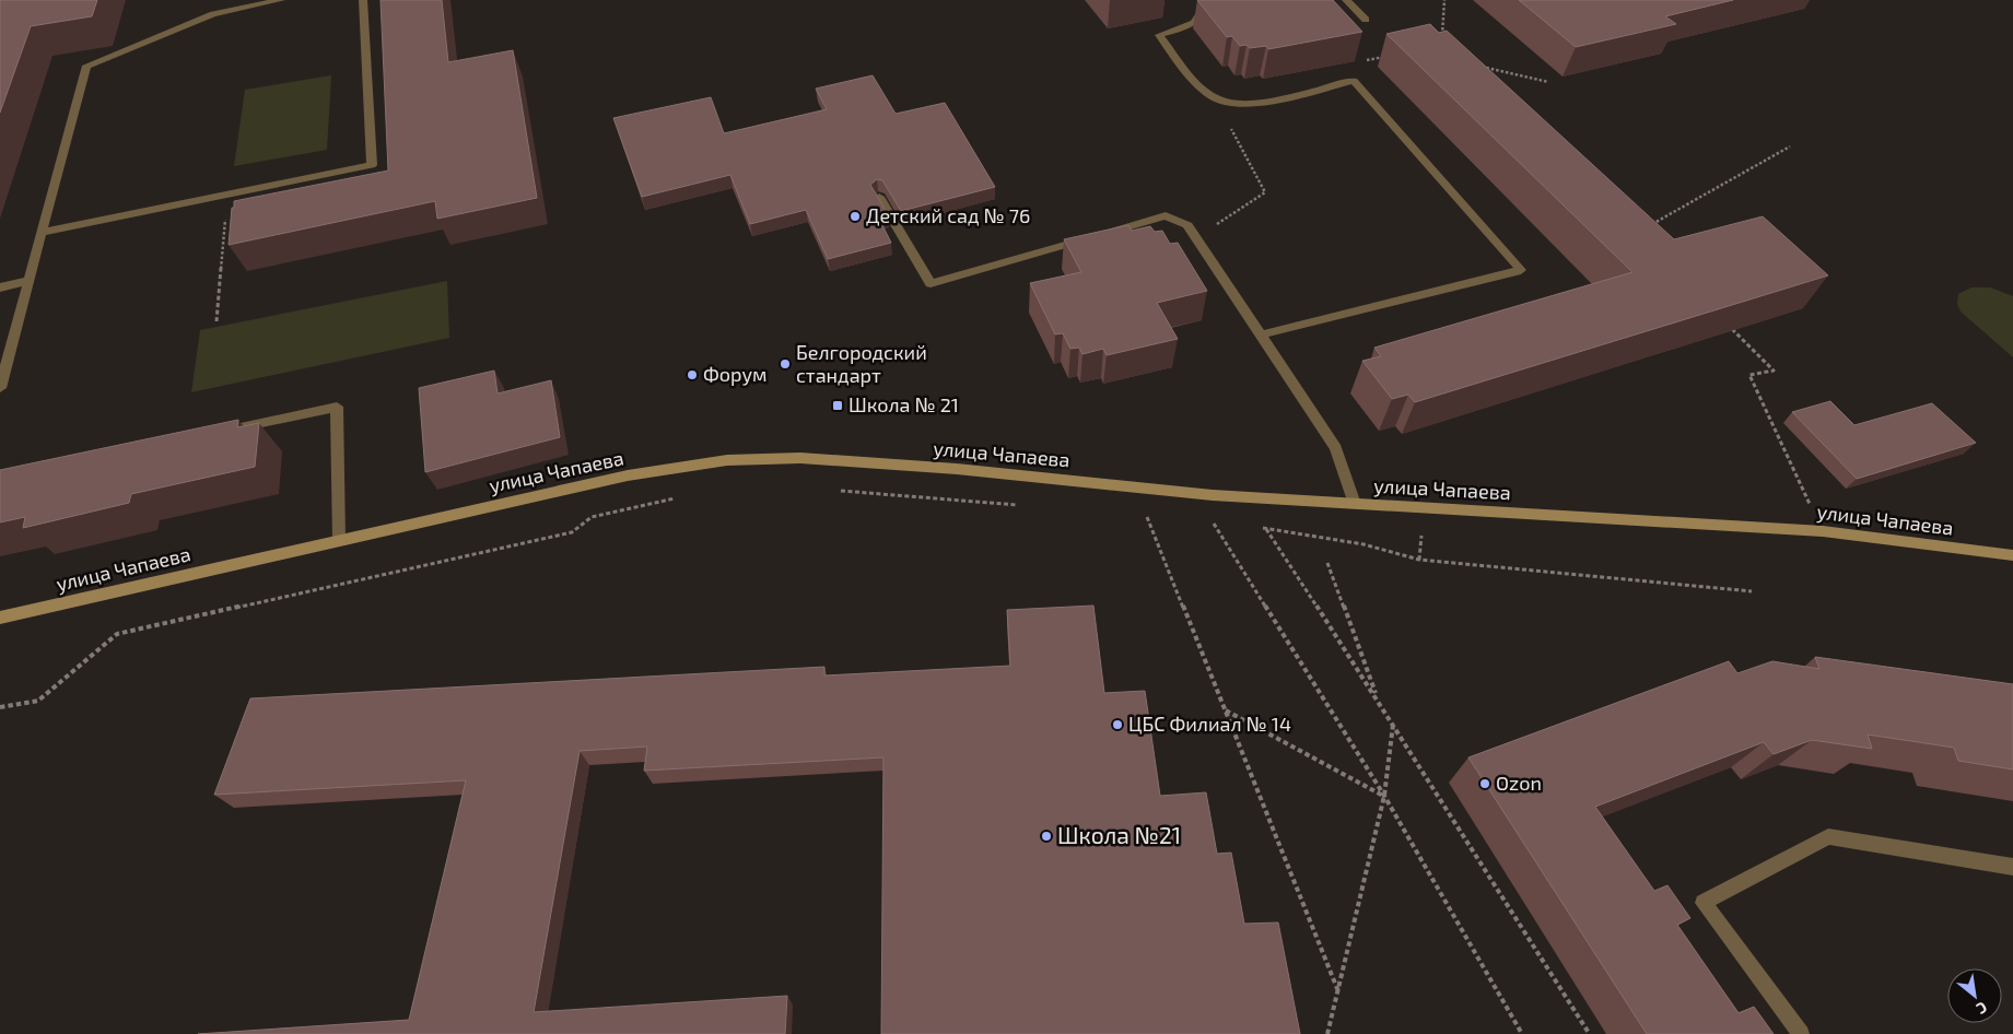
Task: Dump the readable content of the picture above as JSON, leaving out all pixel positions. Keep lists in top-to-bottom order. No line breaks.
{"streets":{"street":["улица Чапаева"]},"places":{"other":["Детский сад № 76","Белгородский стандарт","Форум","ЦБС Филиал № 14","Ozon","Школа №21"],"transit":["Школа № 21"]},"north":"bottom right"}
